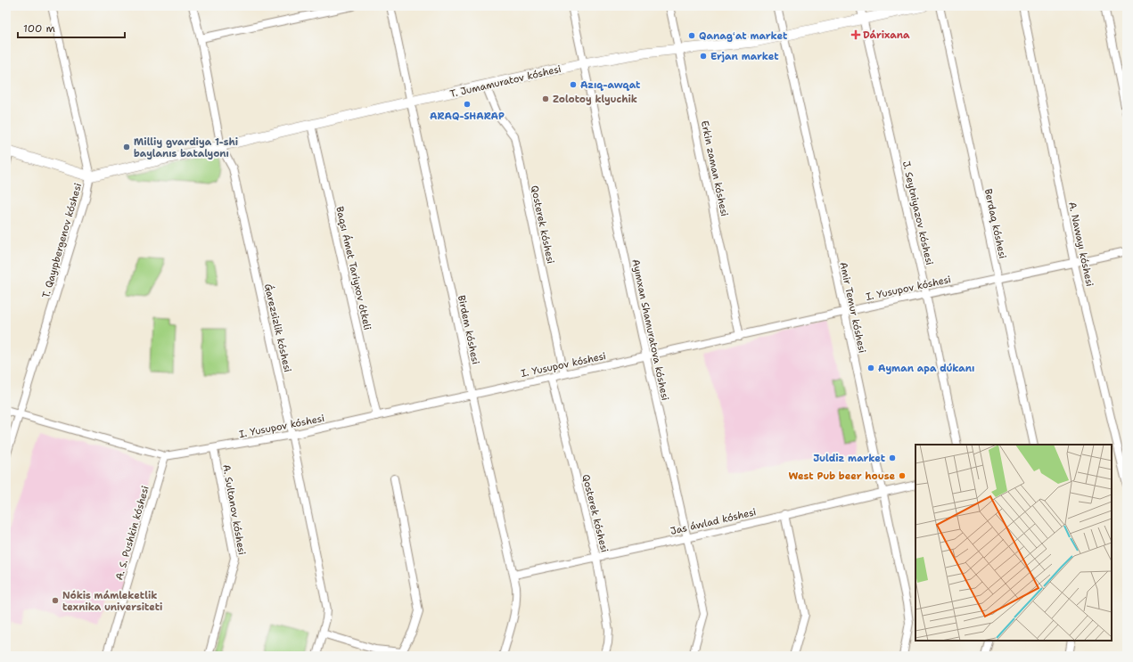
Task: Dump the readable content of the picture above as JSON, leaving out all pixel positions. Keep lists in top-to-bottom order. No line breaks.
{"streets":{"main road":["T. Jumamuratov kóshesi"],"street":["Erkin zaman kóshesi","J. Seytniyazov kóshesi","Berdaq kóshesi","Qosterek kóshesi","T. Qayıpbergenov kóshesi","A. Nawayı kóshesi","Baqsı Ámet Tariyxov ótkeli","I. Yusupov kóshesi","Amir Temur kóshesi","Ǵarezsizlik kóshesi","Birdem kóshesi","Ayımxan Shamuratova kóshesi","A. Sultanov kóshesi","Jas áwlad kóshesi","A. S. Pushkin kóshesi"]},"crossings":[["T. Jumamuratov kóshesi","Erkin zaman kóshesi"],["T. Jumamuratov kóshesi","J. Seytniyazov kóshesi"],["T. Jumamuratov kóshesi","Qosterek kóshesi"],["T. Jumamuratov kóshesi","T. Qayıpbergenov kóshesi"],["T. Jumamuratov kóshesi","Baqsı Ámet Tariyxov ótkeli"],["T. Jumamuratov kóshesi","Amir Temur kóshesi"],["T. Jumamuratov kóshesi","Ǵarezsizlik kóshesi"],["T. Jumamuratov kóshesi","Birdem kóshesi"],["T. Jumamuratov kóshesi","Ayımxan Shamuratova kóshesi"],["Erkin zaman kóshesi","I. Yusupov kóshesi"],["J. Seytniyazov kóshesi","I. Yusupov kóshesi"],["Berdaq kóshesi","I. Yusupov kóshesi"],["Qosterek kóshesi","I. Yusupov kóshesi"],["Qosterek kóshesi","Jas áwlad kóshesi"],["T. Qayıpbergenov kóshesi","I. Yusupov kóshesi"],["A. Nawayı kóshesi","I. Yusupov kóshesi"],["Baqsı Ámet Tariyxov ótkeli","I. Yusupov kóshesi"],["I. Yusupov kóshesi","Amir Temur kóshesi"],["I. Yusupov kóshesi","Ǵarezsizlik kóshesi"],["I. Yusupov kóshesi","Birdem kóshesi"],["I. Yusupov kóshesi","Ayımxan Shamuratova kóshesi"],["I. Yusupov kóshesi","A. Sultanov kóshesi"],["I. Yusupov kóshesi","A. S. Pushkin kóshesi"],["Amir Temur kóshesi","Jas áwlad kóshesi"],["Birdem kóshesi","Jas áwlad kóshesi"],["Ayımxan Shamuratova kóshesi","Jas áwlad kóshesi"]],"places":{"health":["Dárixana"],"other":["Qanagʻat market","Erjan market","Azıq-awqat","Zolotoy klyuchik","ARAQ-SHARAP","Milliy gvardiya 1-shi baylanıs batalyonı","Ayman apa dúkanı","Juldiz market","West Pub beer house","Nókis mámleketlik texnika universiteti"]},"scale_bar":"100 m"}
